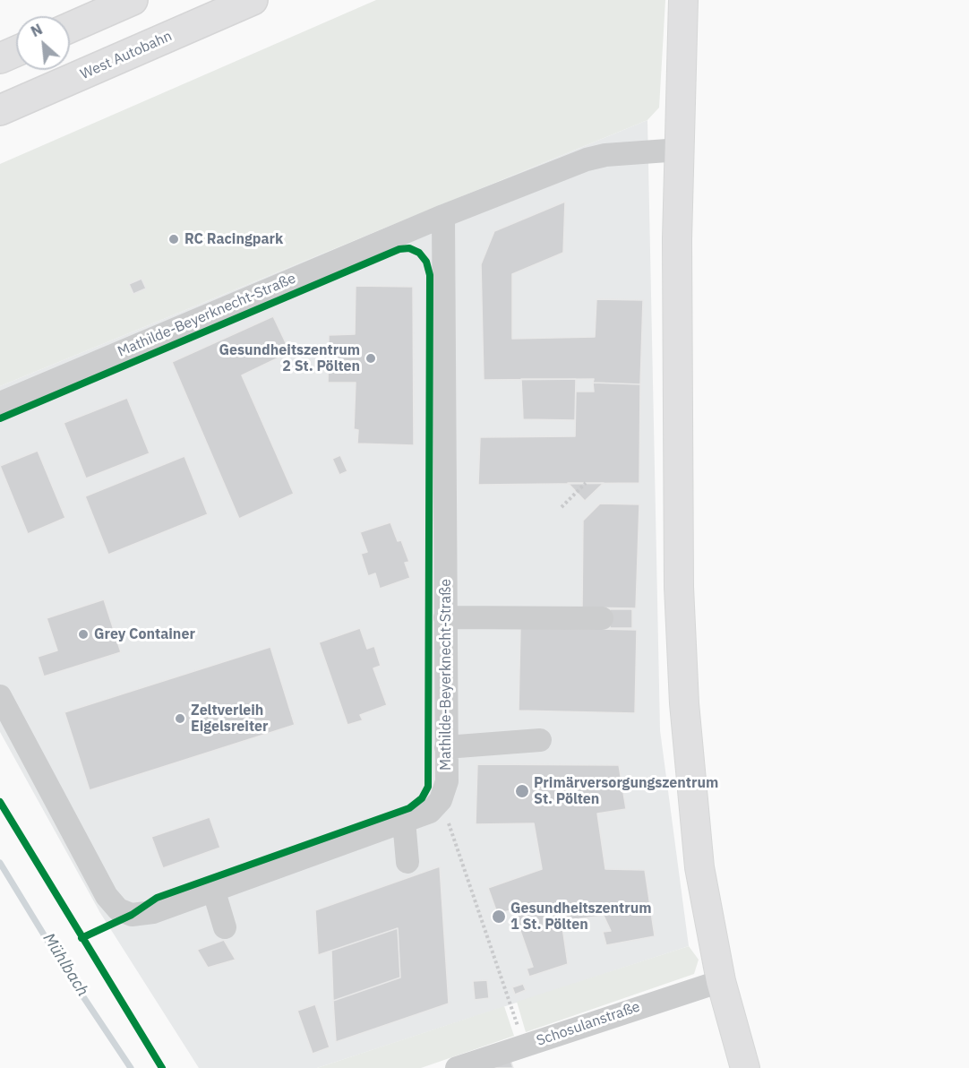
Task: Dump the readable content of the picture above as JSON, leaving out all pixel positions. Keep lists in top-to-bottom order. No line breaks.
{"streets":{"highway":["West Autobahn"],"street":["Mathilde-Beyerknecht-Straße","Schosulanstraße"]},"water":["Mühlbach"],"places":["RC Racingpark","Gesundheitszentrum 2 St. Pölten","Grey Container","Zeltverleih Eigelsreiter","Primärversorgungszentrum St. Pölten","Gesundheitszentrum 1 St. Pölten"],"north":"top left"}
